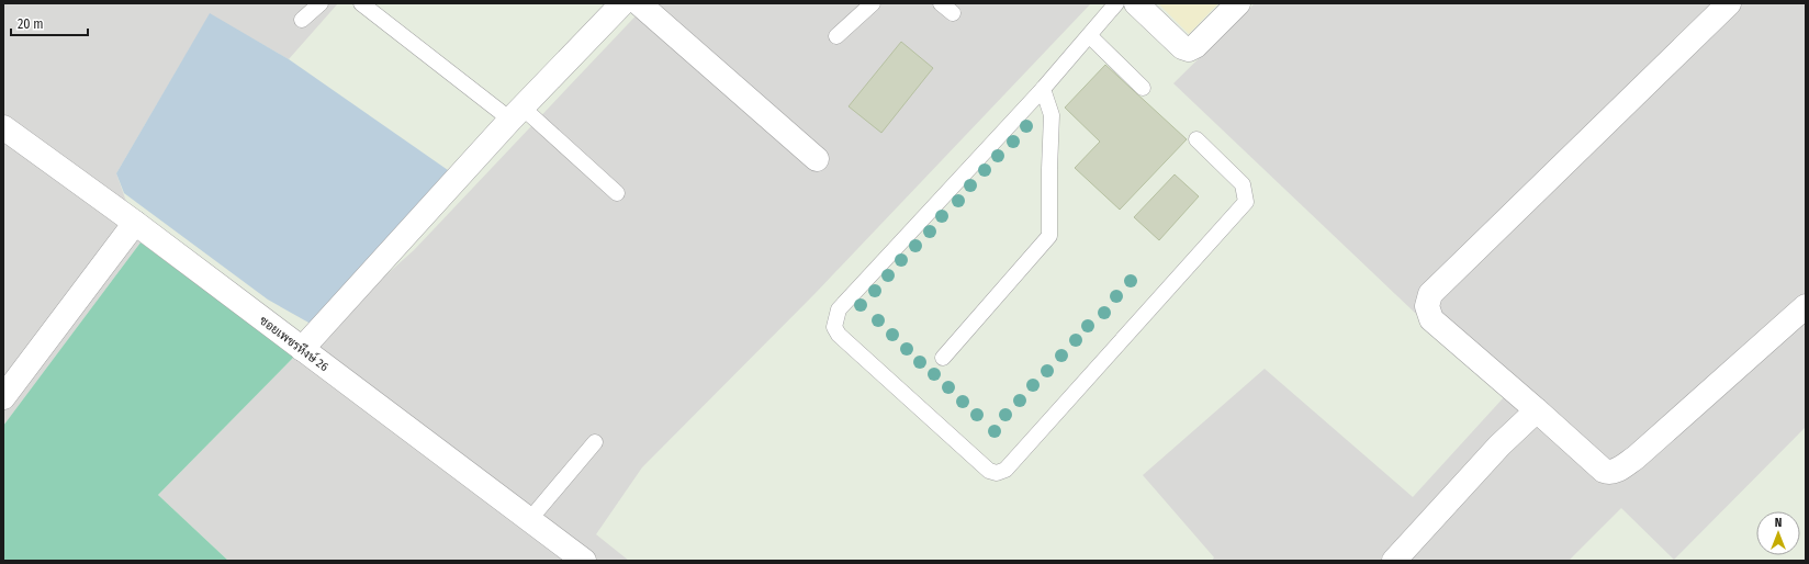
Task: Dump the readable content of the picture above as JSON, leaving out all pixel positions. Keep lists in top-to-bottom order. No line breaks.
{"streets":{"street":["ซอยเพชรหึงษ์ 26"]},"scale_bar":"20 m","north":"top"}
